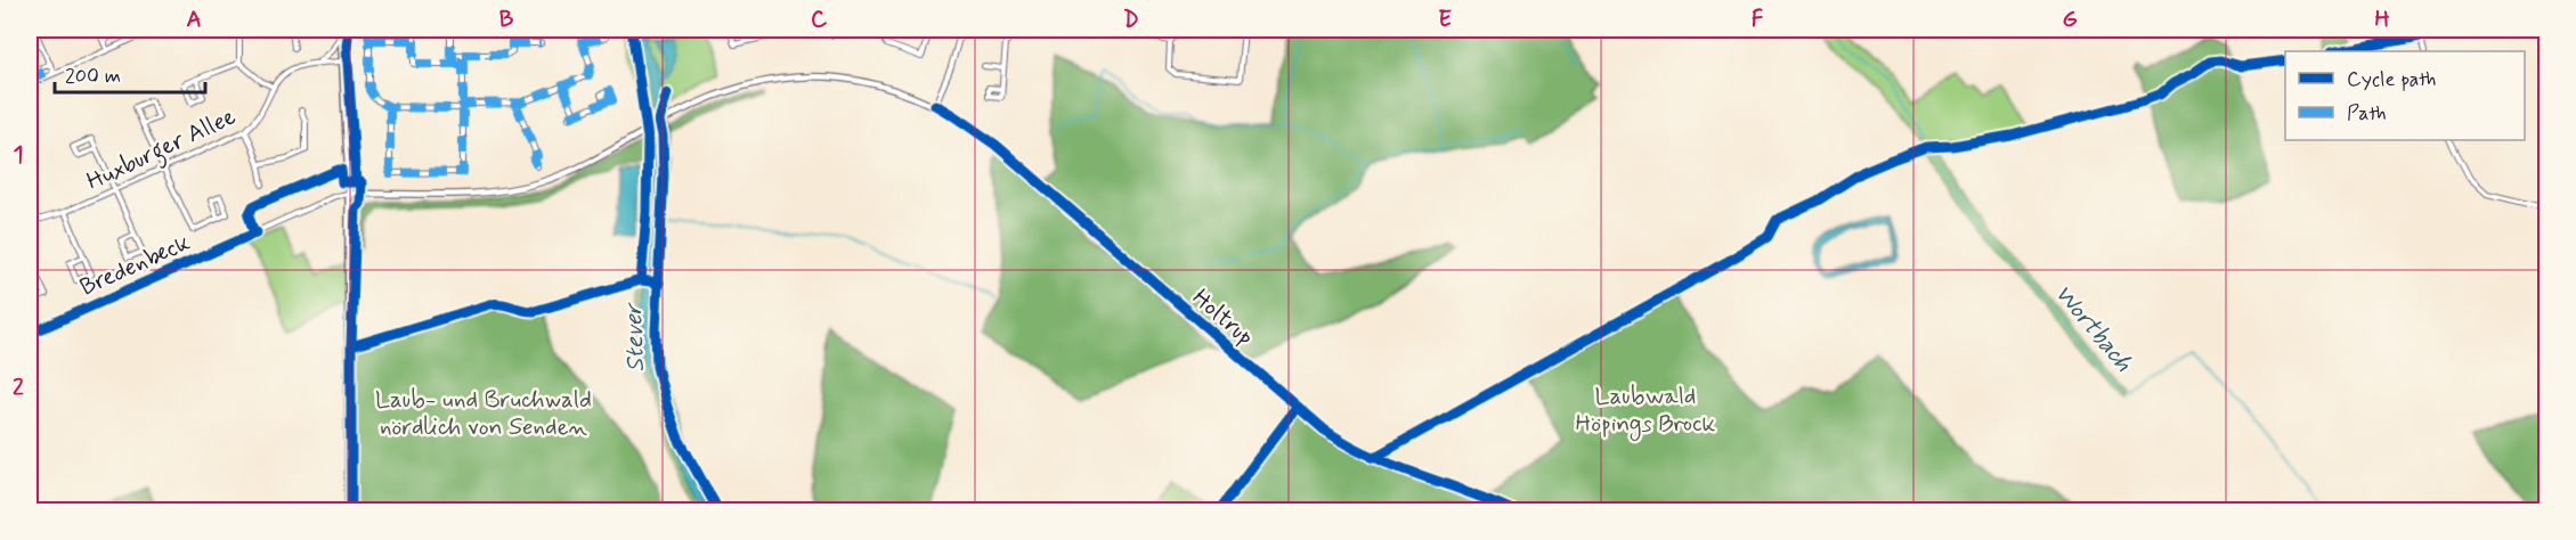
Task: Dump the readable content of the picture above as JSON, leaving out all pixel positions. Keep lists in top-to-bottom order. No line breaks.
{"streets":{"main road":["Holtrup"],"street":["Huxburger Allee","Bredenbeck"]},"crossings":[["Bredenbeck","Holtrup"]],"water":["Wortbach","Stever"],"parks":["Laubwald Höpings Brock","Laub- und Bruchwald nördlich von Senden"],"legend":["Cycle path","Path"],"scale_bar":"200 m","grid":{"columns":["A","B","C","D","E","F","G","H"],"rows":["1","2"]}}
